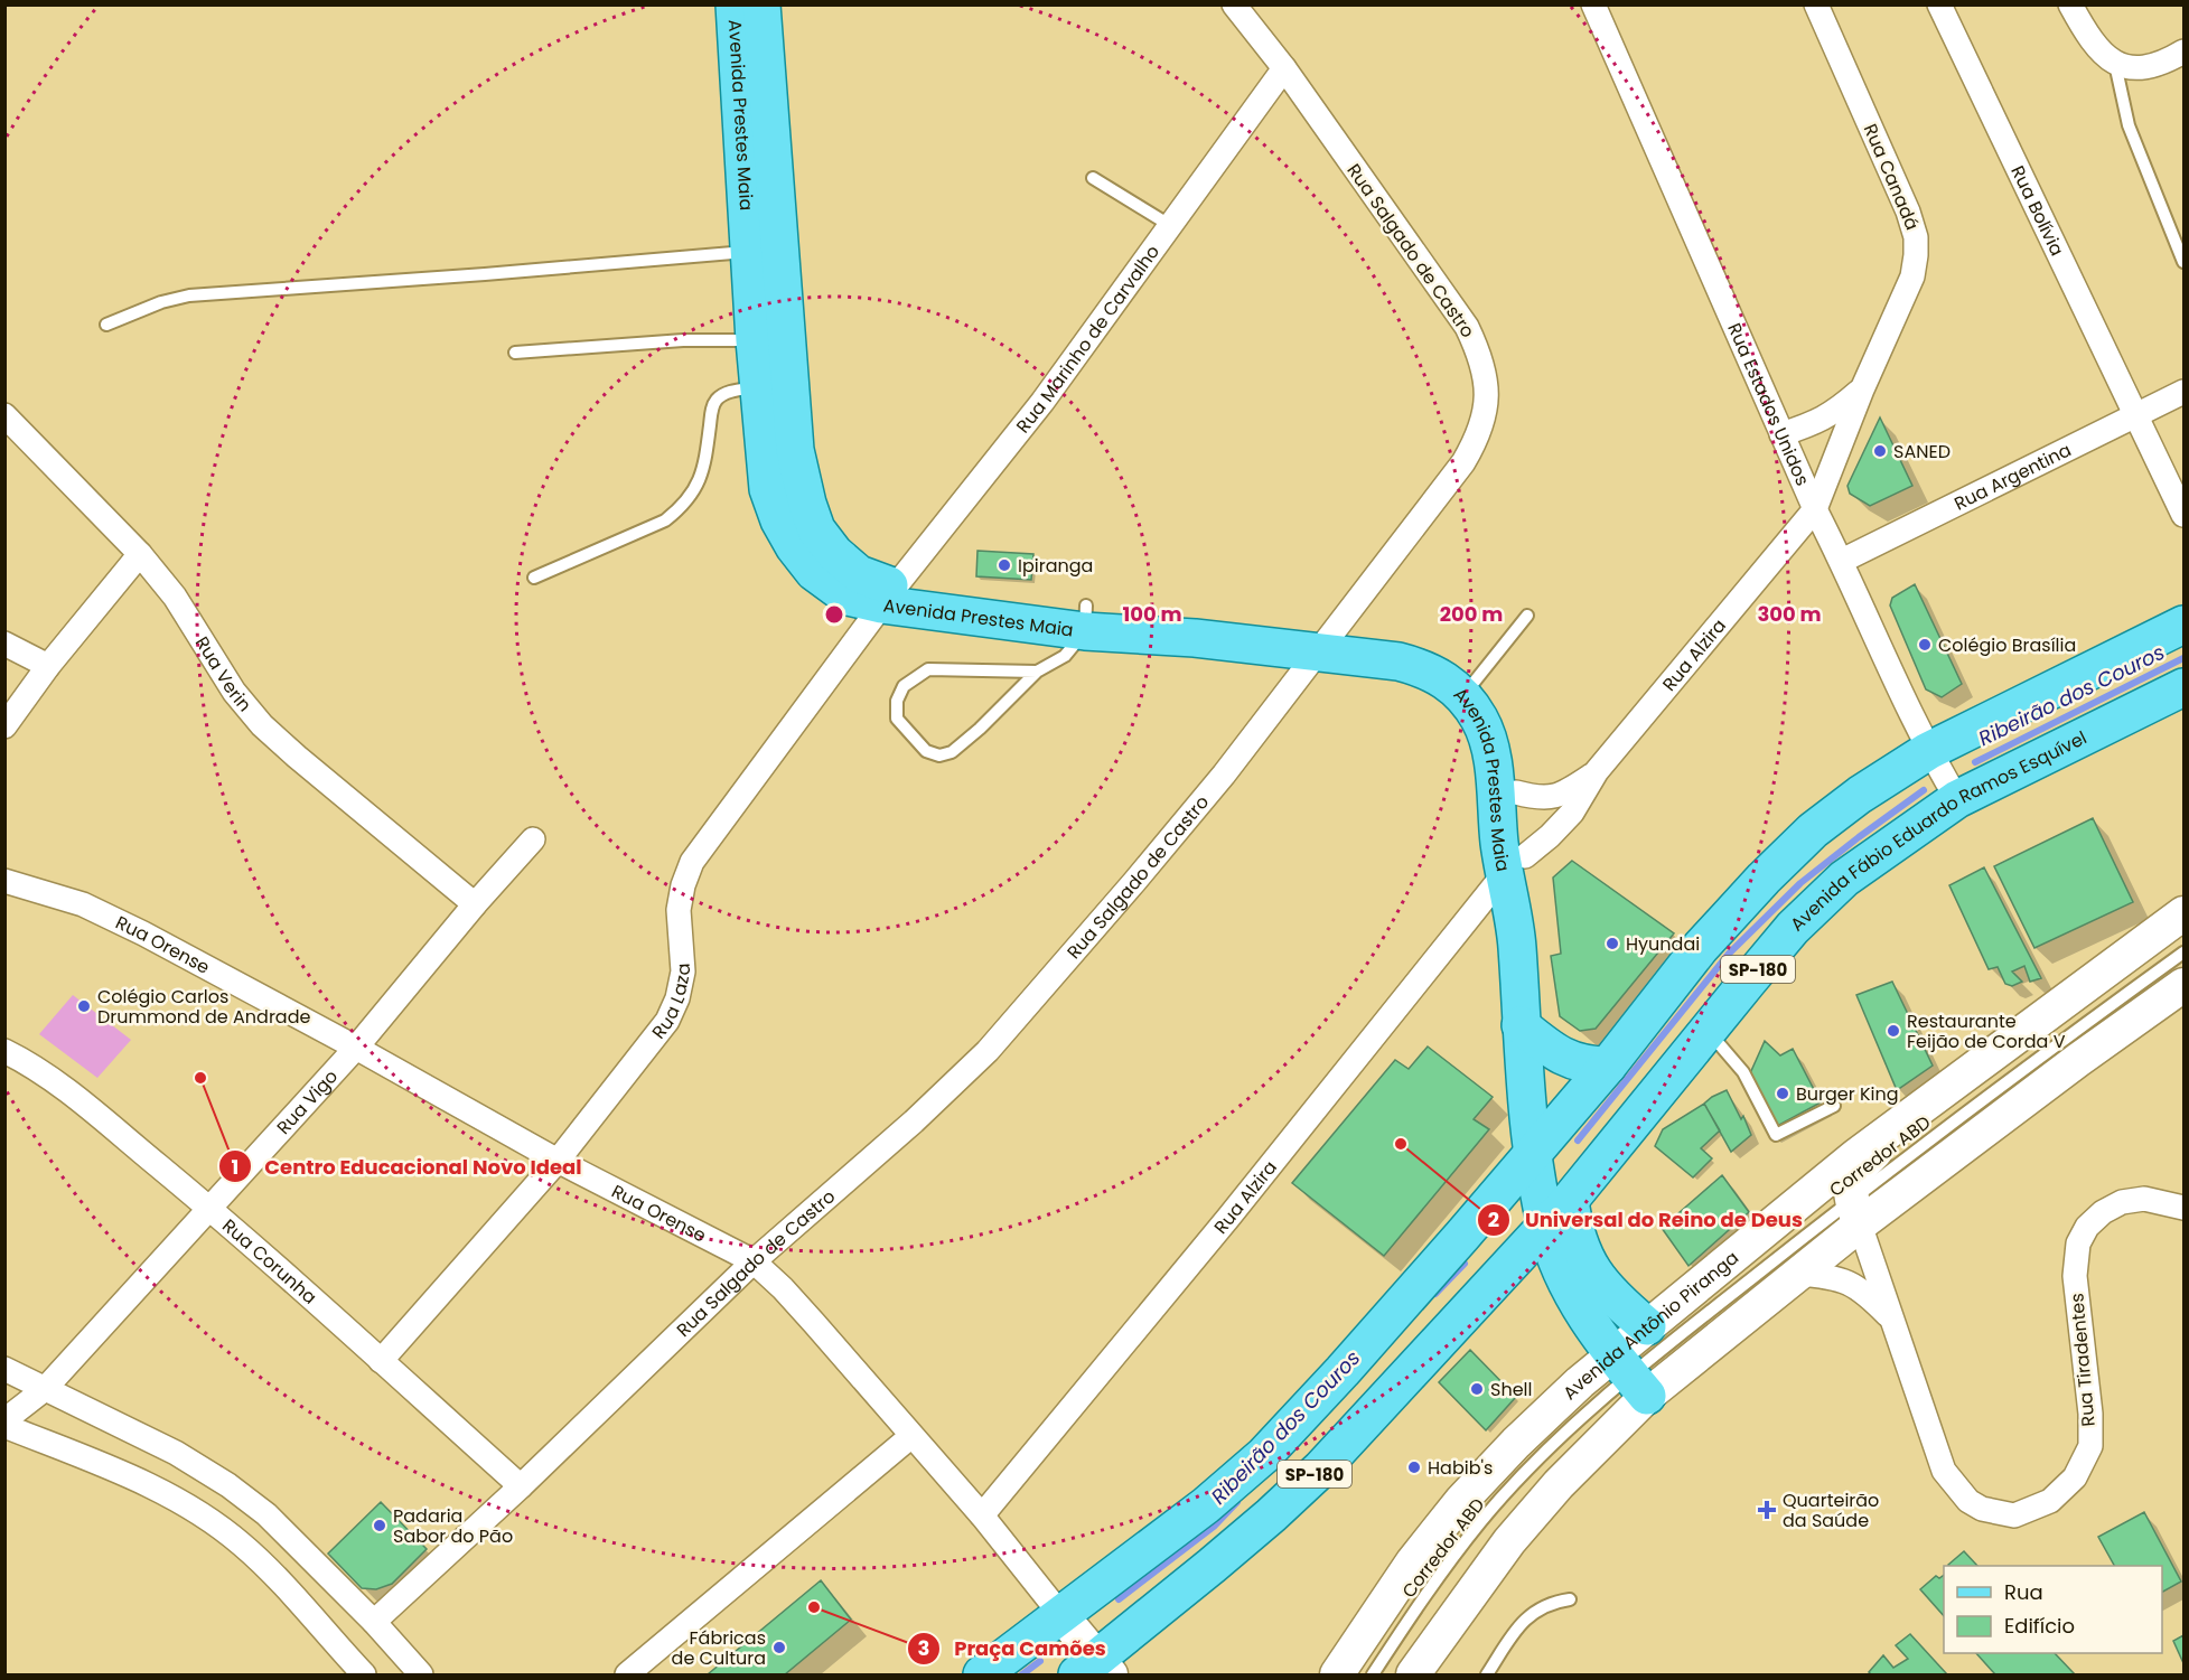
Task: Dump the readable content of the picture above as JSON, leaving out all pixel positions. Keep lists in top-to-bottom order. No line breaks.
{"streets":{"main road":["Avenida Prestes Maia","Avenida Fábio Eduardo Ramos Esquível","Rua Orense","SP-180","Avenida Antônio Piranga"],"street":["Rua Canadá","Rua Bolívia","Rua Salgado de Castro","Rua Marinho de Carvalho","Rua Estados Unidos","Rua Argentina","Rua Alzira","Rua Verin","Rua Laza","Rua Vigo","Rua Corunha","Rua Tiradentes"],"lane":["Corredor ABD"]},"crossings":[["Avenida Prestes Maia","Rua Salgado de Castro"],["Avenida Prestes Maia","Rua Marinho de Carvalho"],["Avenida Prestes Maia","Rua Alzira"],["Avenida Prestes Maia","Avenida Fábio Eduardo Ramos Esquível"],["Avenida Prestes Maia","SP-180"],["Avenida Prestes Maia","Rua Laza"],["Avenida Prestes Maia","Corredor ABD"],["Avenida Prestes Maia","Avenida Antônio Piranga"],["Rua Canadá","Rua Estados Unidos"],["Rua Canadá","Rua Alzira"],["Rua Bolívia","Rua Argentina"],["Rua Salgado de Castro","Rua Marinho de Carvalho"],["Rua Salgado de Castro","Rua Orense"],["Rua Salgado de Castro","Rua Corunha"],["Rua Marinho de Carvalho","Rua Laza"],["Rua Estados Unidos","Rua Argentina"],["Rua Estados Unidos","Rua Alzira"],["Rua Estados Unidos","Avenida Fábio Eduardo Ramos Esquível"],["Rua Estados Unidos","SP-180"],["Rua Alzira","Rua Orense"],["Rua Verin","Rua Vigo"],["Avenida Fábio Eduardo Ramos Esquível","Rua Orense"],["Rua Orense","SP-180"],["Rua Orense","Rua Laza"],["Rua Orense","Rua Vigo"],["Rua Laza","Rua Corunha"],["Rua Vigo","Rua Corunha"],["Corredor ABD","Avenida Antônio Piranga"],["Corredor ABD","Rua Tiradentes"],["Avenida Antônio Piranga","Rua Tiradentes"]],"water":["Ribeirão dos Couros"],"places":{"other":["SANED","Ipiranga","Colégio Brasília","Hyundai","Colégio Carlos Drummond de Andrade","Restaurante Feijão de Corda V","Centro Educacional Novo Ideal","Burger King","Universal do Reino de Deus","Shell","Habib's","Padaria Sabor do Pão","Praça Camões","Fábricas de Cultura"],"health":["Quarteirão da Saúde"]},"legend":["Rua","Edifício"],"rings":["100 m","200 m","300 m"]}
